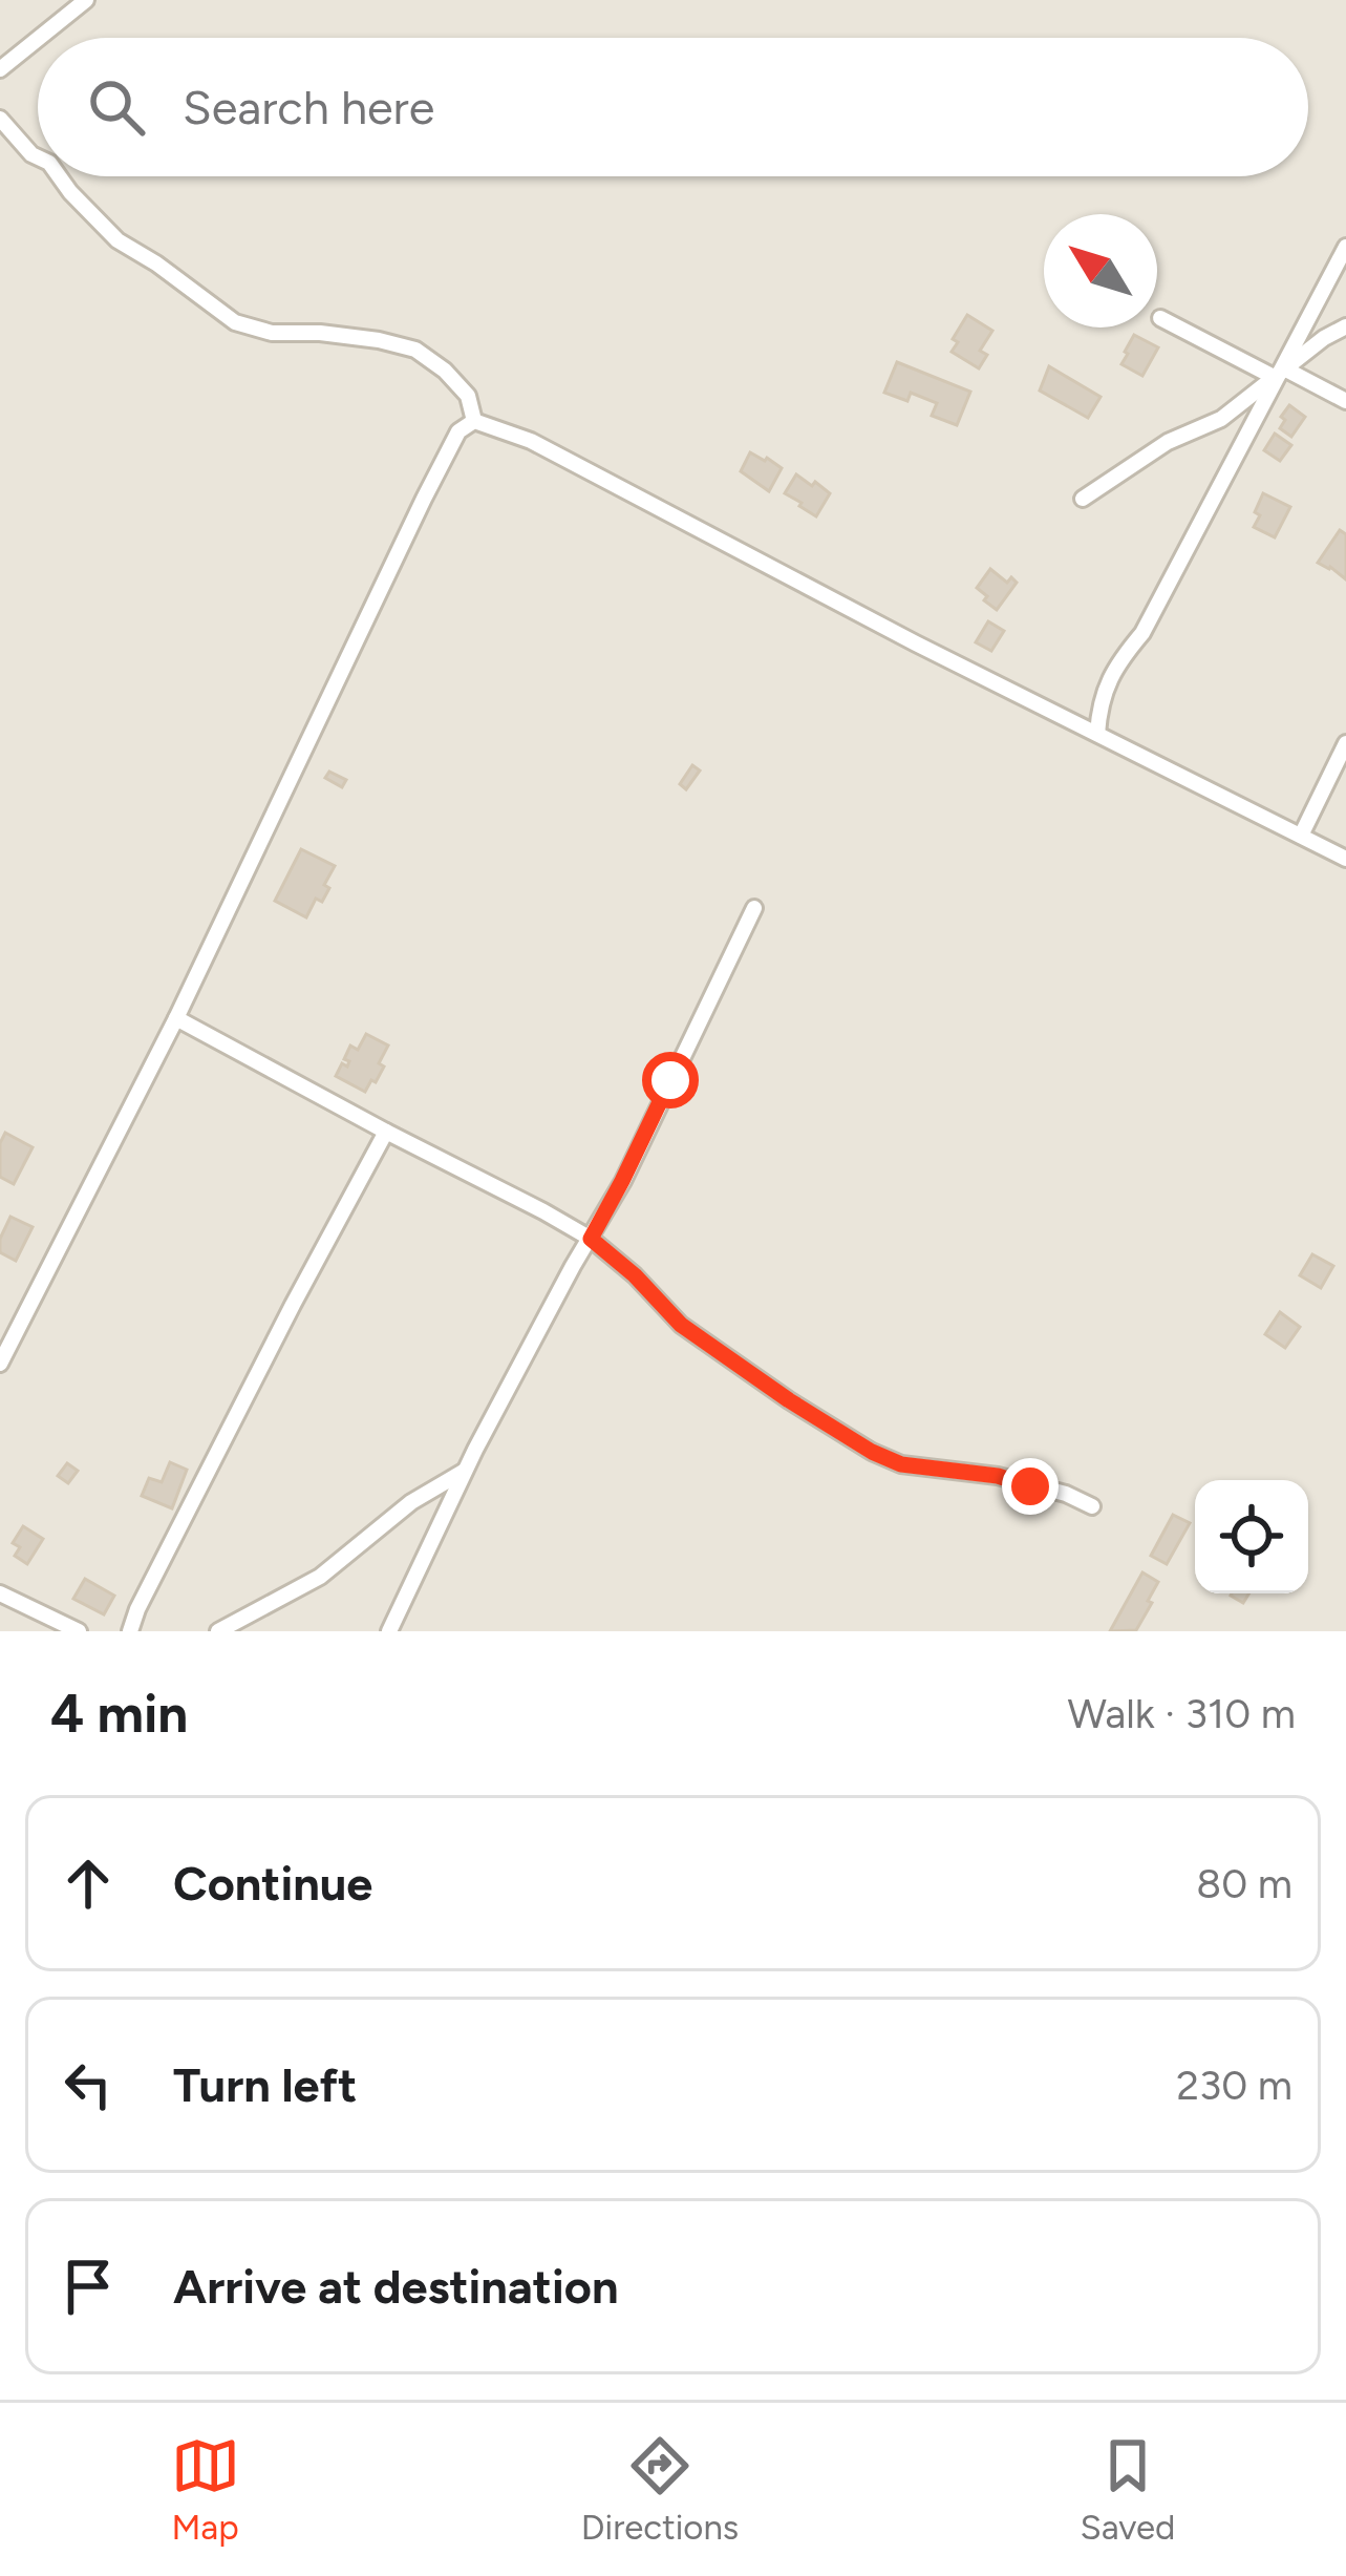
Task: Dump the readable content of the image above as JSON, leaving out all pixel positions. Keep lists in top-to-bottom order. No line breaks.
{"north":"top left","page":{"search":"Search here","heading":["4 min","Walk · 310 m"],"list":[["Continue","80 m"],["Turn left","230 m"],"Arrive at destination"],"nav":["Map","Directions","Saved"]}}
